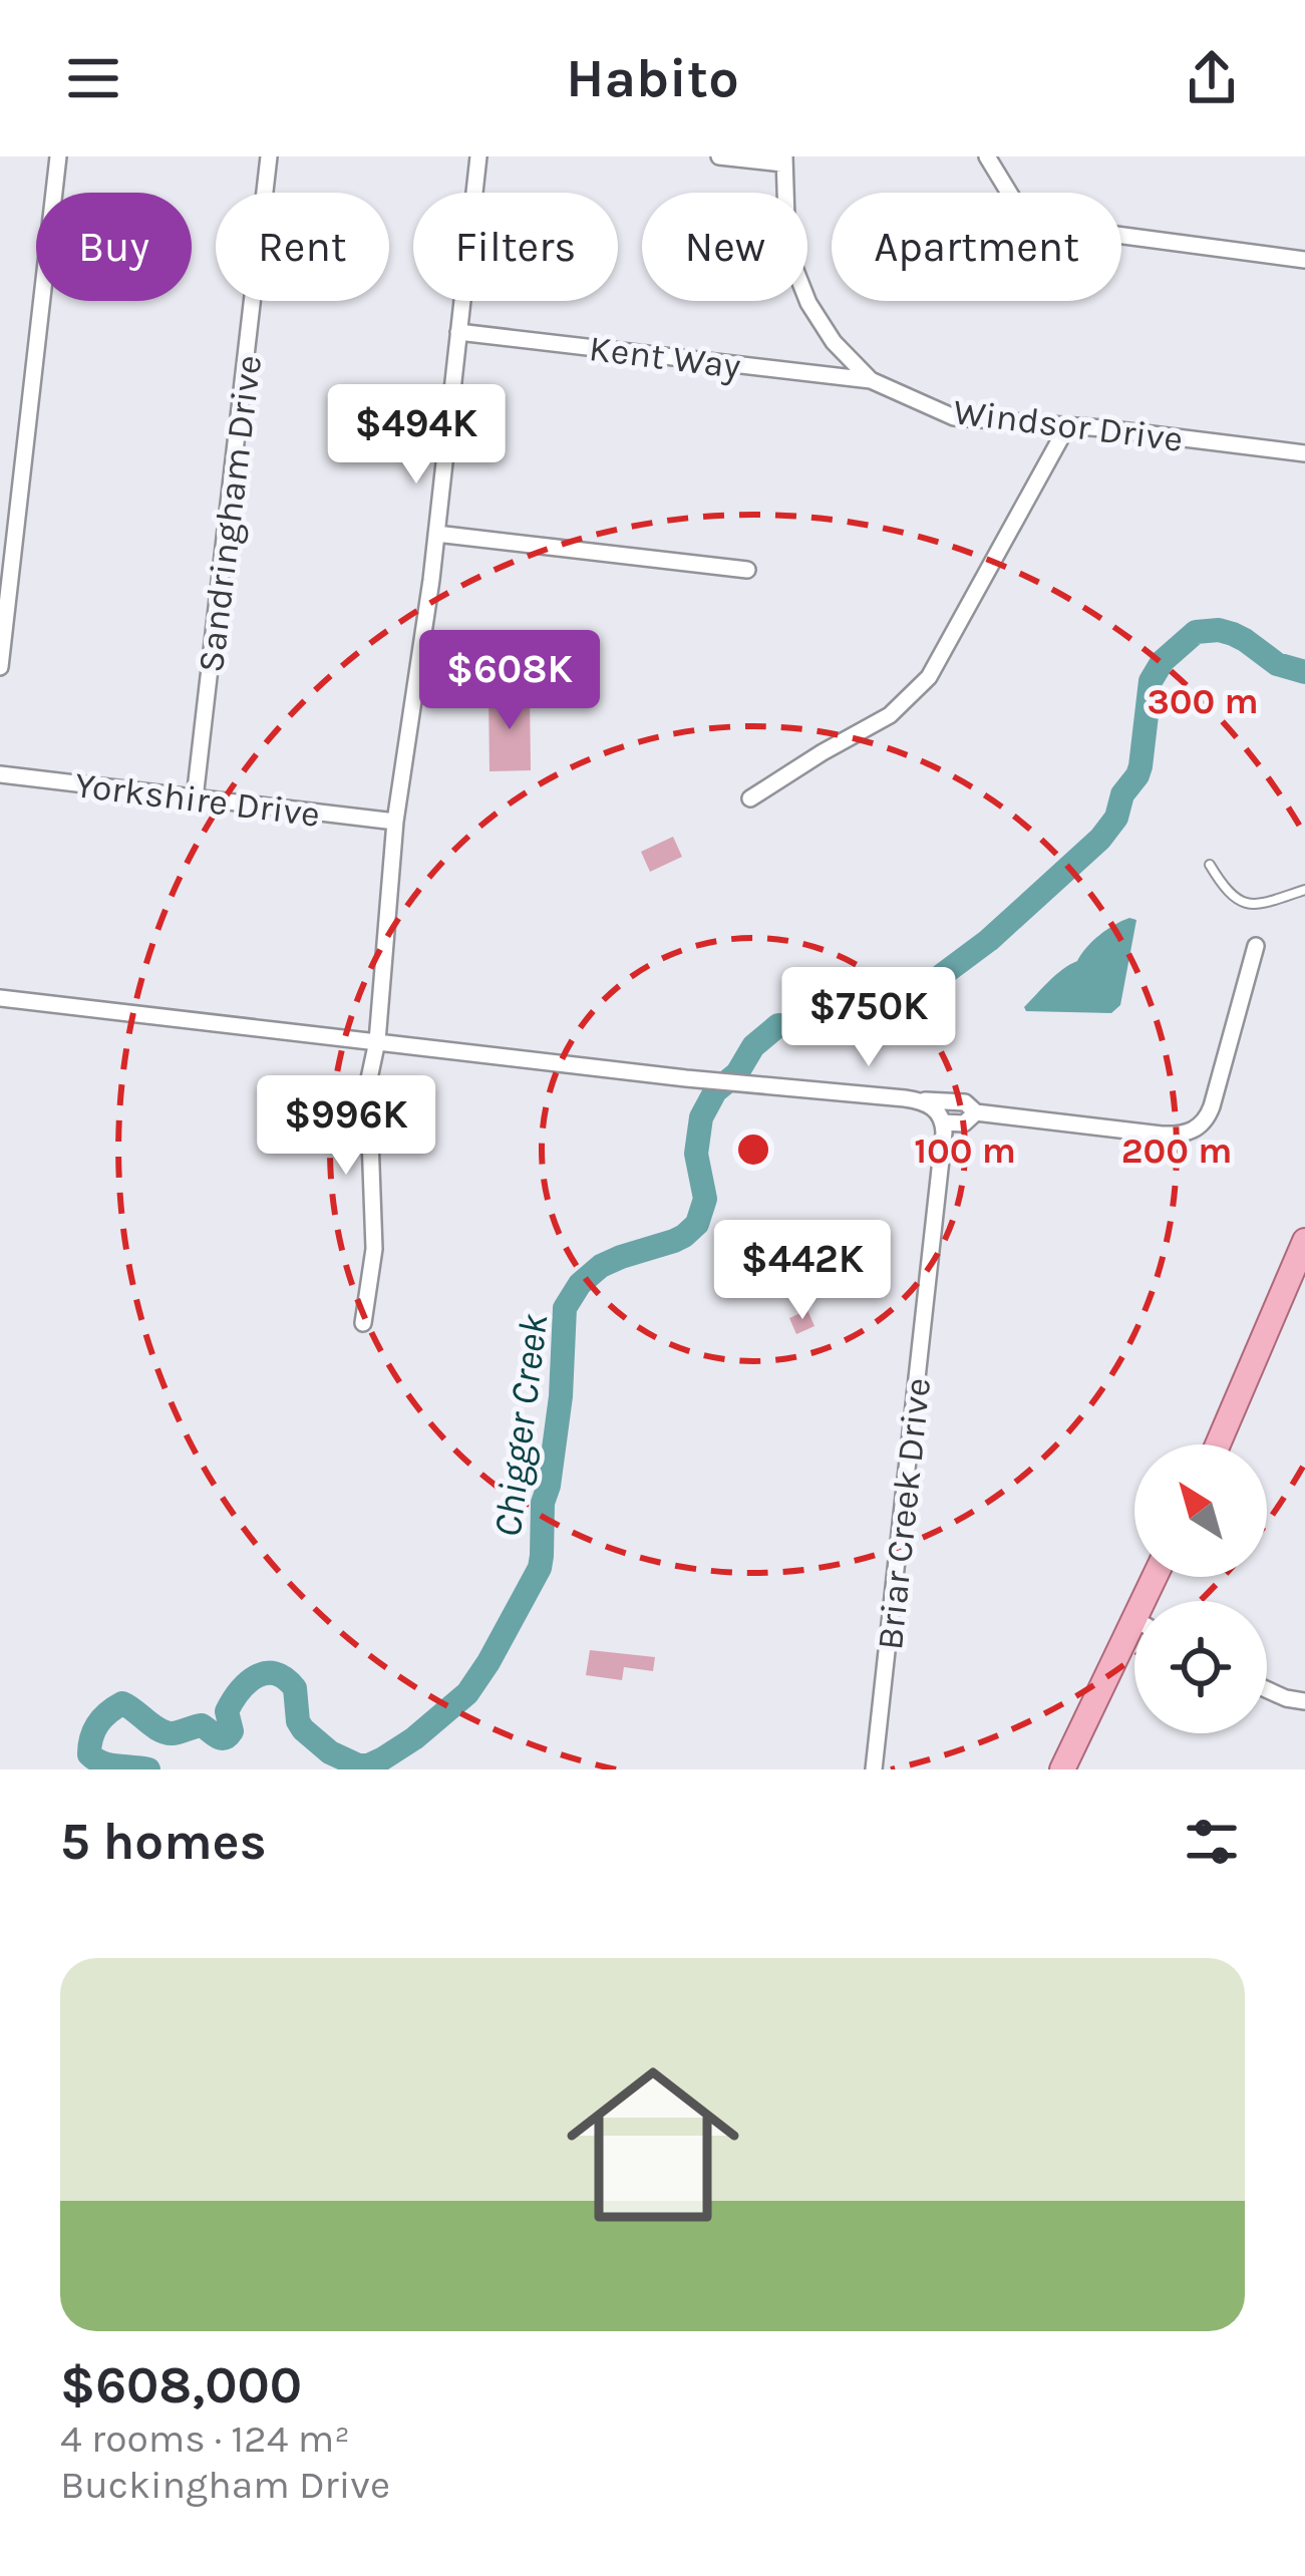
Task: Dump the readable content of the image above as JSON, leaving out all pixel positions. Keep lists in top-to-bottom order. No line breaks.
{"streets":{"street":["Kent Way","Windsor Drive","Sandringham Drive","Yorkshire Drive","Briar Creek Drive"]},"crossings":[["Kent Way","Windsor Drive"],["Sandringham Drive","Yorkshire Drive"]],"water":["Chigger Creek"],"north":"top left","page":{"header":"Habito","chip":["Buy","Rent","Filters","New","Apartment"],"price":["$494K","$608K","$750K","$996K","$442K"],"heading":"5 homes","list":[{"name":"$608,000","note":"4 rooms · 124 m² · Buckingham Drive"}]},"rings":["300 m","100 m","200 m"]}
